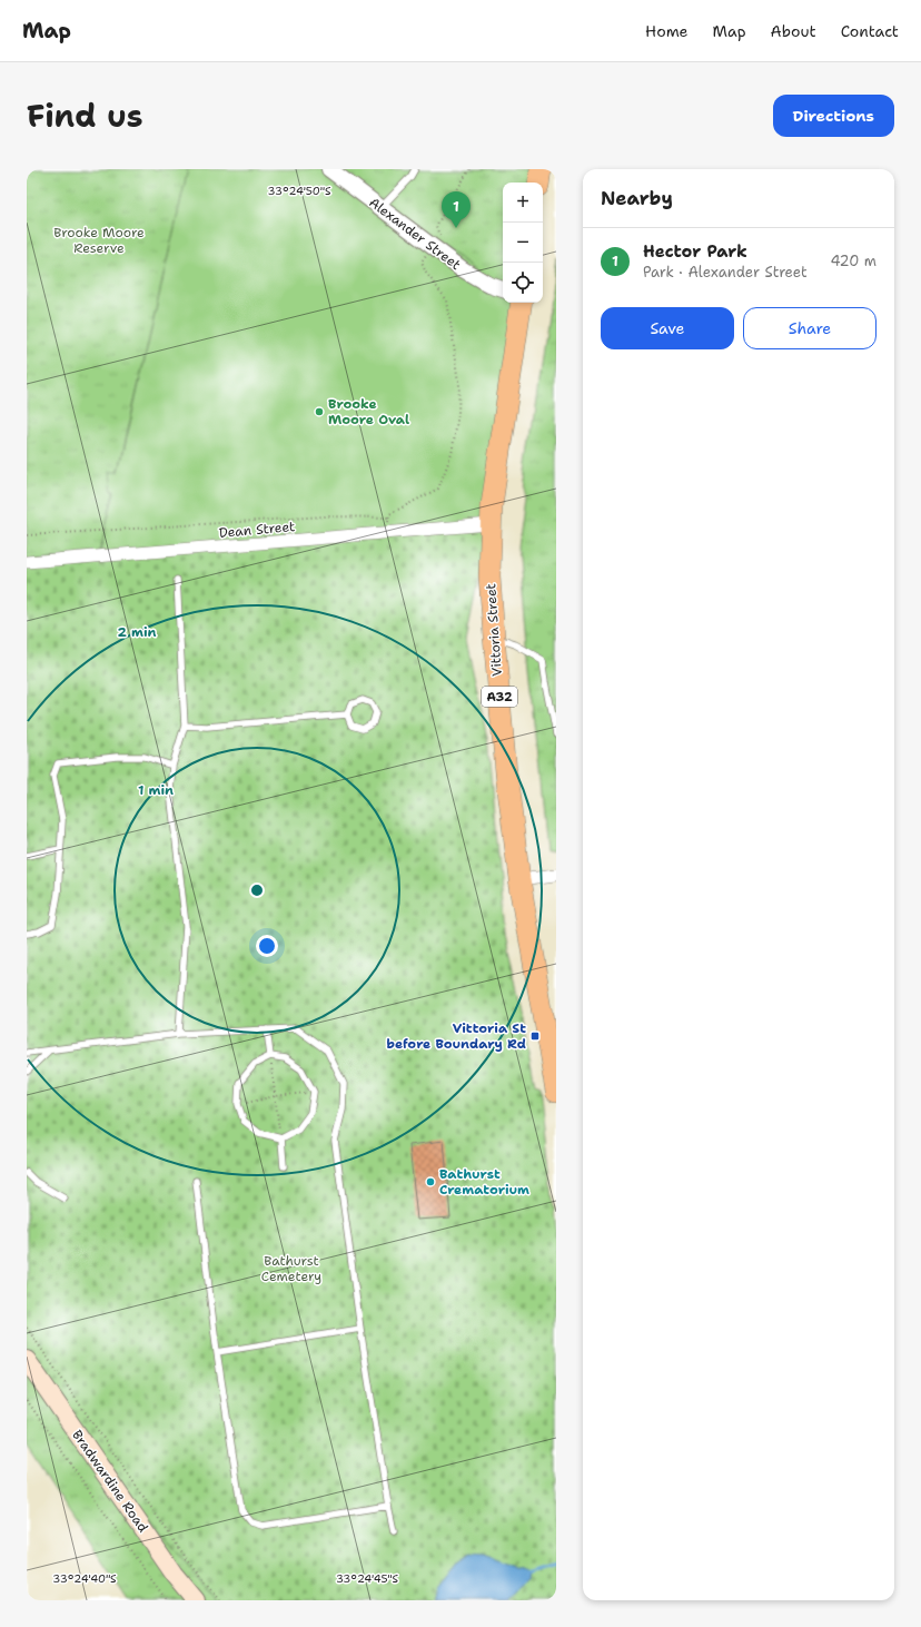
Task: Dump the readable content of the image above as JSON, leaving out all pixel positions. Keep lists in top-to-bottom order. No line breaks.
{"streets":{"highway":["Vittoria Street","A32"],"main road":["Bradwardine Road"],"street":["Alexander Street","Dean Street"]},"crossings":[["Dean Street","Vittoria Street"]],"parks":["Brooke Moore Reserve","Bathurst Cemetery"],"places":{"other":["Brooke Moore Oval","Bathurst Crematorium"],"transit":["Vittoria St before Boundary Rd"]},"page":{"header":"Map","nav":["Home","Map","About","Contact"],"title":"Find us","buttons":["Directions",["Save","Share"]],"heading":"Nearby","map_buttons":["+","−"],"pins":"1","list":[{"mark":"1","name":"Hector Park","note":"Park · Alexander Street","value":"420 m"}]},"coordinates":["33°24'50\"S","33°24'40\"S","33°24'45\"S"],"rings":["2 min","1 min"]}
